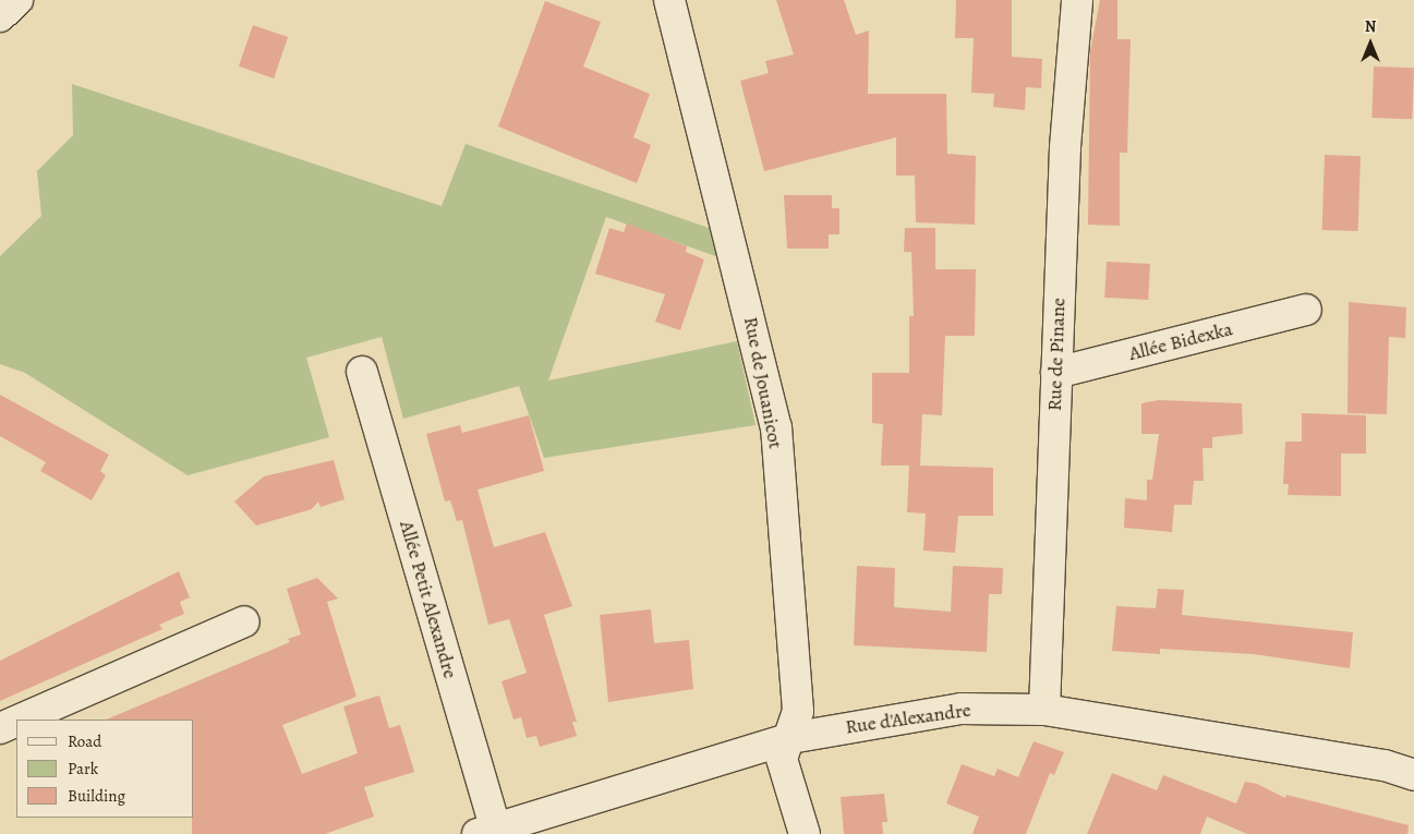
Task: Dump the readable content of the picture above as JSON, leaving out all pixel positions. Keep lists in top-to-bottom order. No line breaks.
{"streets":{"street":["Allée Bidexka","Rue de Pinane","Rue de Jouanicot","Allée Petit Alexandre","Rue d'Alexandre"]},"crossings":[["Allée Bidexka","Rue de Pinane"],["Rue de Pinane","Rue d'Alexandre"],["Rue de Jouanicot","Rue d'Alexandre"],["Allée Petit Alexandre","Rue d'Alexandre"]],"legend":["Road","Park","Building"],"north":"top"}
